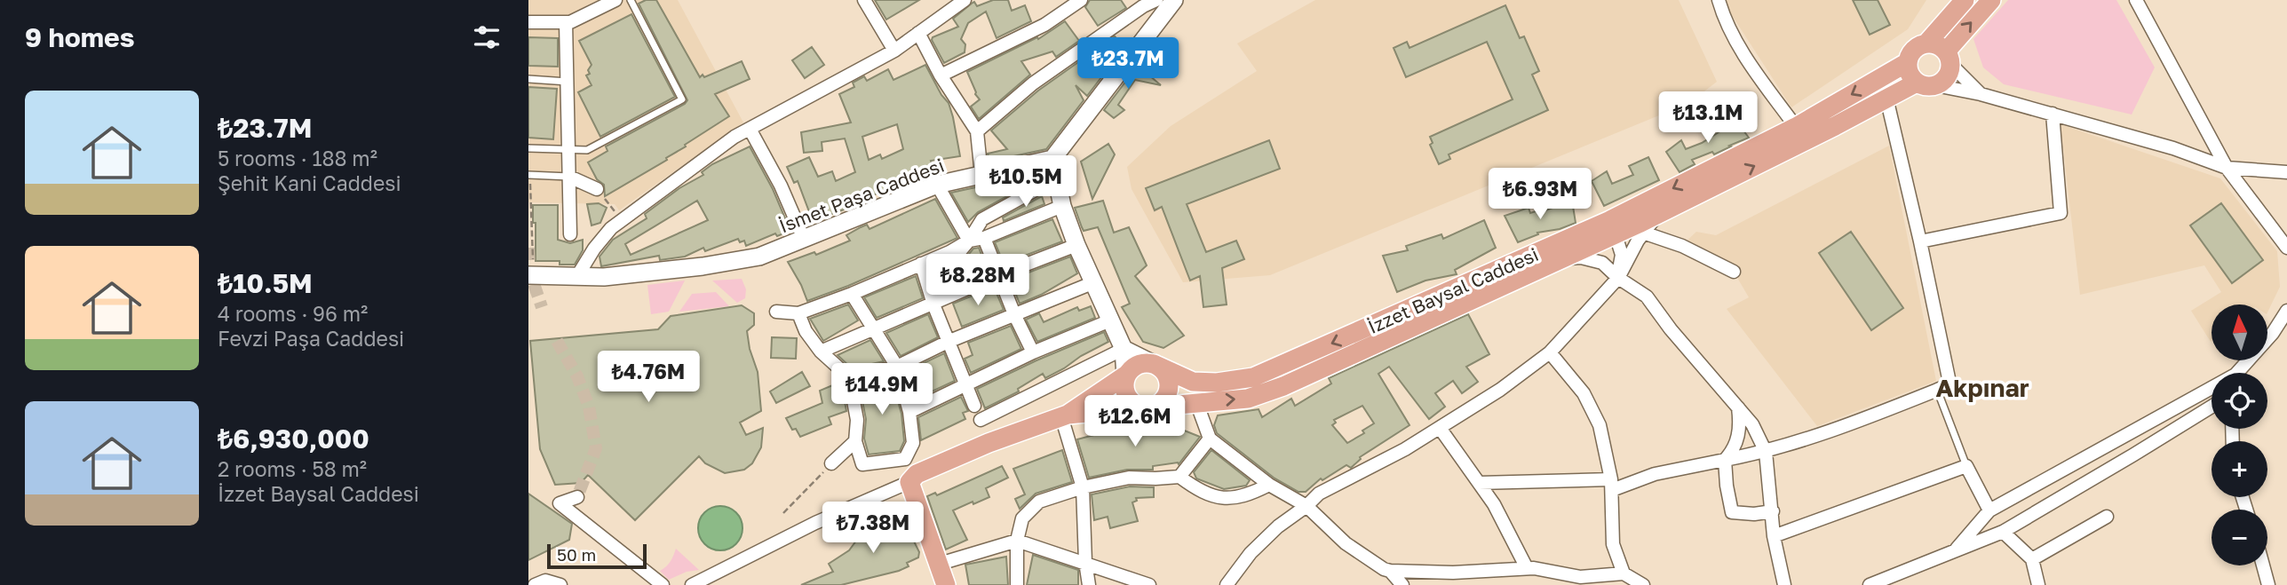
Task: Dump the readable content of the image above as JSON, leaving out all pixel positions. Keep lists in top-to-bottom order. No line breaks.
{"streets":{"main road":["İsmet Paşa Caddesi","İzzet Baysal Caddesi"]},"districts":["Akpınar"],"scale_bar":"50 m","north":"top","page":{"heading":"9 homes","price":["₺23.7M","₺13.1M","₺10.5M","₺6.93M","₺8.28M","₺4.76M","₺14.9M","₺12.6M","₺7.38M"],"list":[{"name":"₺23.7M","note":"5 rooms · 188 m² · Şehit Kani Caddesi"},{"name":"₺10.5M","note":"4 rooms · 96 m² · Fevzi Paşa Caddesi"},{"name":"₺6,930,000","note":"2 rooms · 58 m² · İzzet Baysal Caddesi"}],"map_buttons":["+","−"],"scale":"50 m"}}
